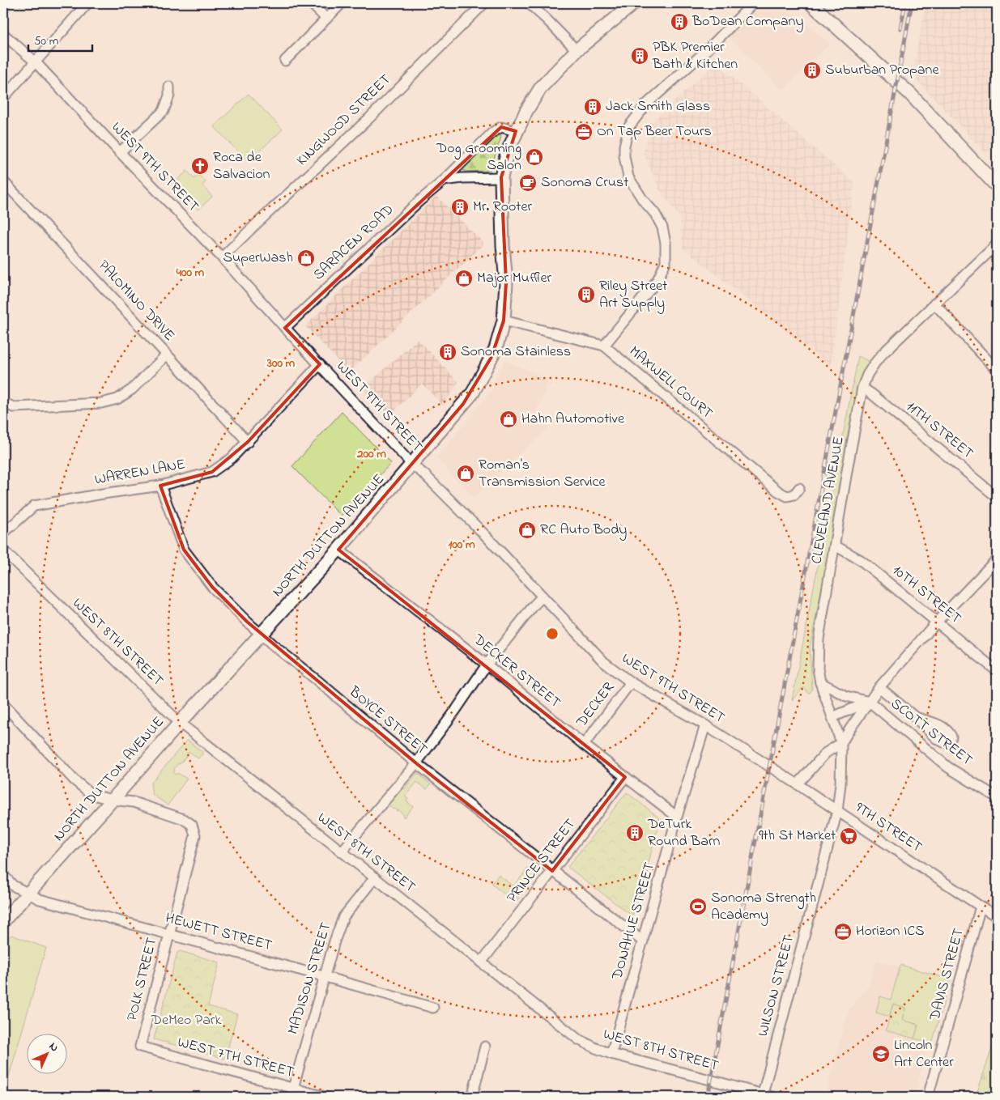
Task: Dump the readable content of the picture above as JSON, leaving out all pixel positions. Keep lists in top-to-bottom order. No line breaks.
{"streets":{"main road":["NORTH DUTTON AVENUE"],"street":["KINGWOOD STREET","WEST 9TH STREET","SARACEN ROAD","PALOMINO DRIVE","MAXWELL COURT","11TH STREET","WARREN LANE","CLEVELAND AVENUE","10TH STREET","WEST 8TH STREET","DECKER STREET","DECKER","BOYCE STREET","SCOTT STREET","9TH STREET","PRINCE STREET","DONAHUE STREET","HEWETT STREET","DAVIS STREET","MADISON STREET","POLK STREET","WILSON STREET","WEST 7TH STREET"]},"crossings":[["KINGWOOD STREET","WEST 9TH STREET"],["WEST 9TH STREET","SARACEN ROAD"],["WEST 9TH STREET","WARREN LANE"],["WEST 9TH STREET","NORTH DUTTON AVENUE"],["WEST 9TH STREET","DECKER"],["WEST 9TH STREET","9TH STREET"],["WEST 9TH STREET","DONAHUE STREET"],["SARACEN ROAD","NORTH DUTTON AVENUE"],["PALOMINO DRIVE","WARREN LANE"],["MAXWELL COURT","NORTH DUTTON AVENUE"],["11TH STREET","CLEVELAND AVENUE"],["WARREN LANE","BOYCE STREET"],["CLEVELAND AVENUE","10TH STREET"],["CLEVELAND AVENUE","9TH STREET"],["CLEVELAND AVENUE","WILSON STREET"],["NORTH DUTTON AVENUE","WEST 8TH STREET"],["NORTH DUTTON AVENUE","DECKER STREET"],["NORTH DUTTON AVENUE","BOYCE STREET"],["NORTH DUTTON AVENUE","HEWETT STREET"],["NORTH DUTTON AVENUE","POLK STREET"],["WEST 8TH STREET","PRINCE STREET"],["WEST 8TH STREET","DONAHUE STREET"],["WEST 8TH STREET","MADISON STREET"],["WEST 8TH STREET","WILSON STREET"],["DECKER STREET","DECKER"],["DECKER STREET","PRINCE STREET"],["DECKER STREET","DONAHUE STREET"],["BOYCE STREET","PRINCE STREET"],["BOYCE STREET","DONAHUE STREET"],["9TH STREET","DAVIS STREET"],["9TH STREET","WILSON STREET"],["HEWETT STREET","MADISON STREET"],["HEWETT STREET","POLK STREET"],["MADISON STREET","WEST 7TH STREET"],["POLK STREET","WEST 7TH STREET"]],"parks":["DeMeo Park"],"places":{"building":["BoDean Company","PBK Premier Bath & Kitchen","Suburban Propane","Jack Smith Glass","Mr. Rooter","Riley Street Art Supply","Sonoma Stainless","DeTurk Round Barn"],"office":["On Tap Beer Tours","Horizon ICS"],"shop":["Dog Grooming Salon","SuperWash","Major Muffler","Hahn Automotive","Roman's Transmission Service","RC Auto Body"],"church":["Roca de Salvacion"],"cafe":["Sonoma Crust"],"supermarket":["9th St Market"],"sports":["Sonoma Strength Academy"],"school or university":["Lincoln Art Center"]},"scale_bar":"50 m","north":"top right","rings":["400 m","300 m","200 m","100 m"]}
